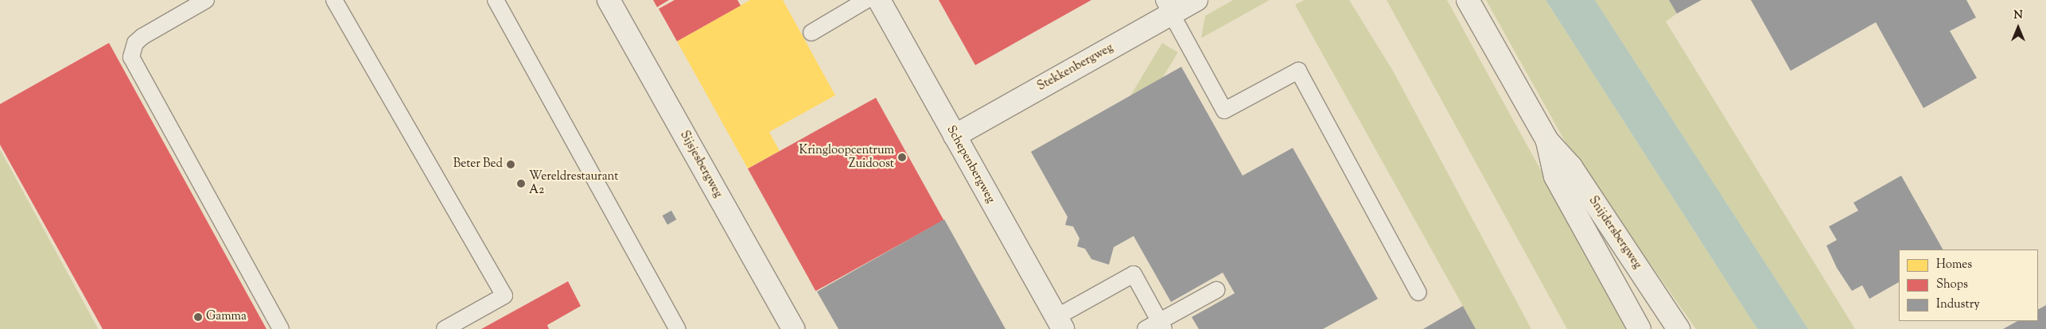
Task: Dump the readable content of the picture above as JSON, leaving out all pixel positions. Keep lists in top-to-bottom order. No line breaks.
{"streets":{"street":["Stekkenbergweg","Sijsjesbergweg","Schepenbergweg","Snijdersbergweg"]},"crossings":[["Stekkenbergweg","Schepenbergweg"]],"places":["Kringloopcentrum Zuidoost","Beter Bed","Wereldrestaurant A2","Gamma"],"legend":["Homes","Shops","Industry"],"north":"top"}
